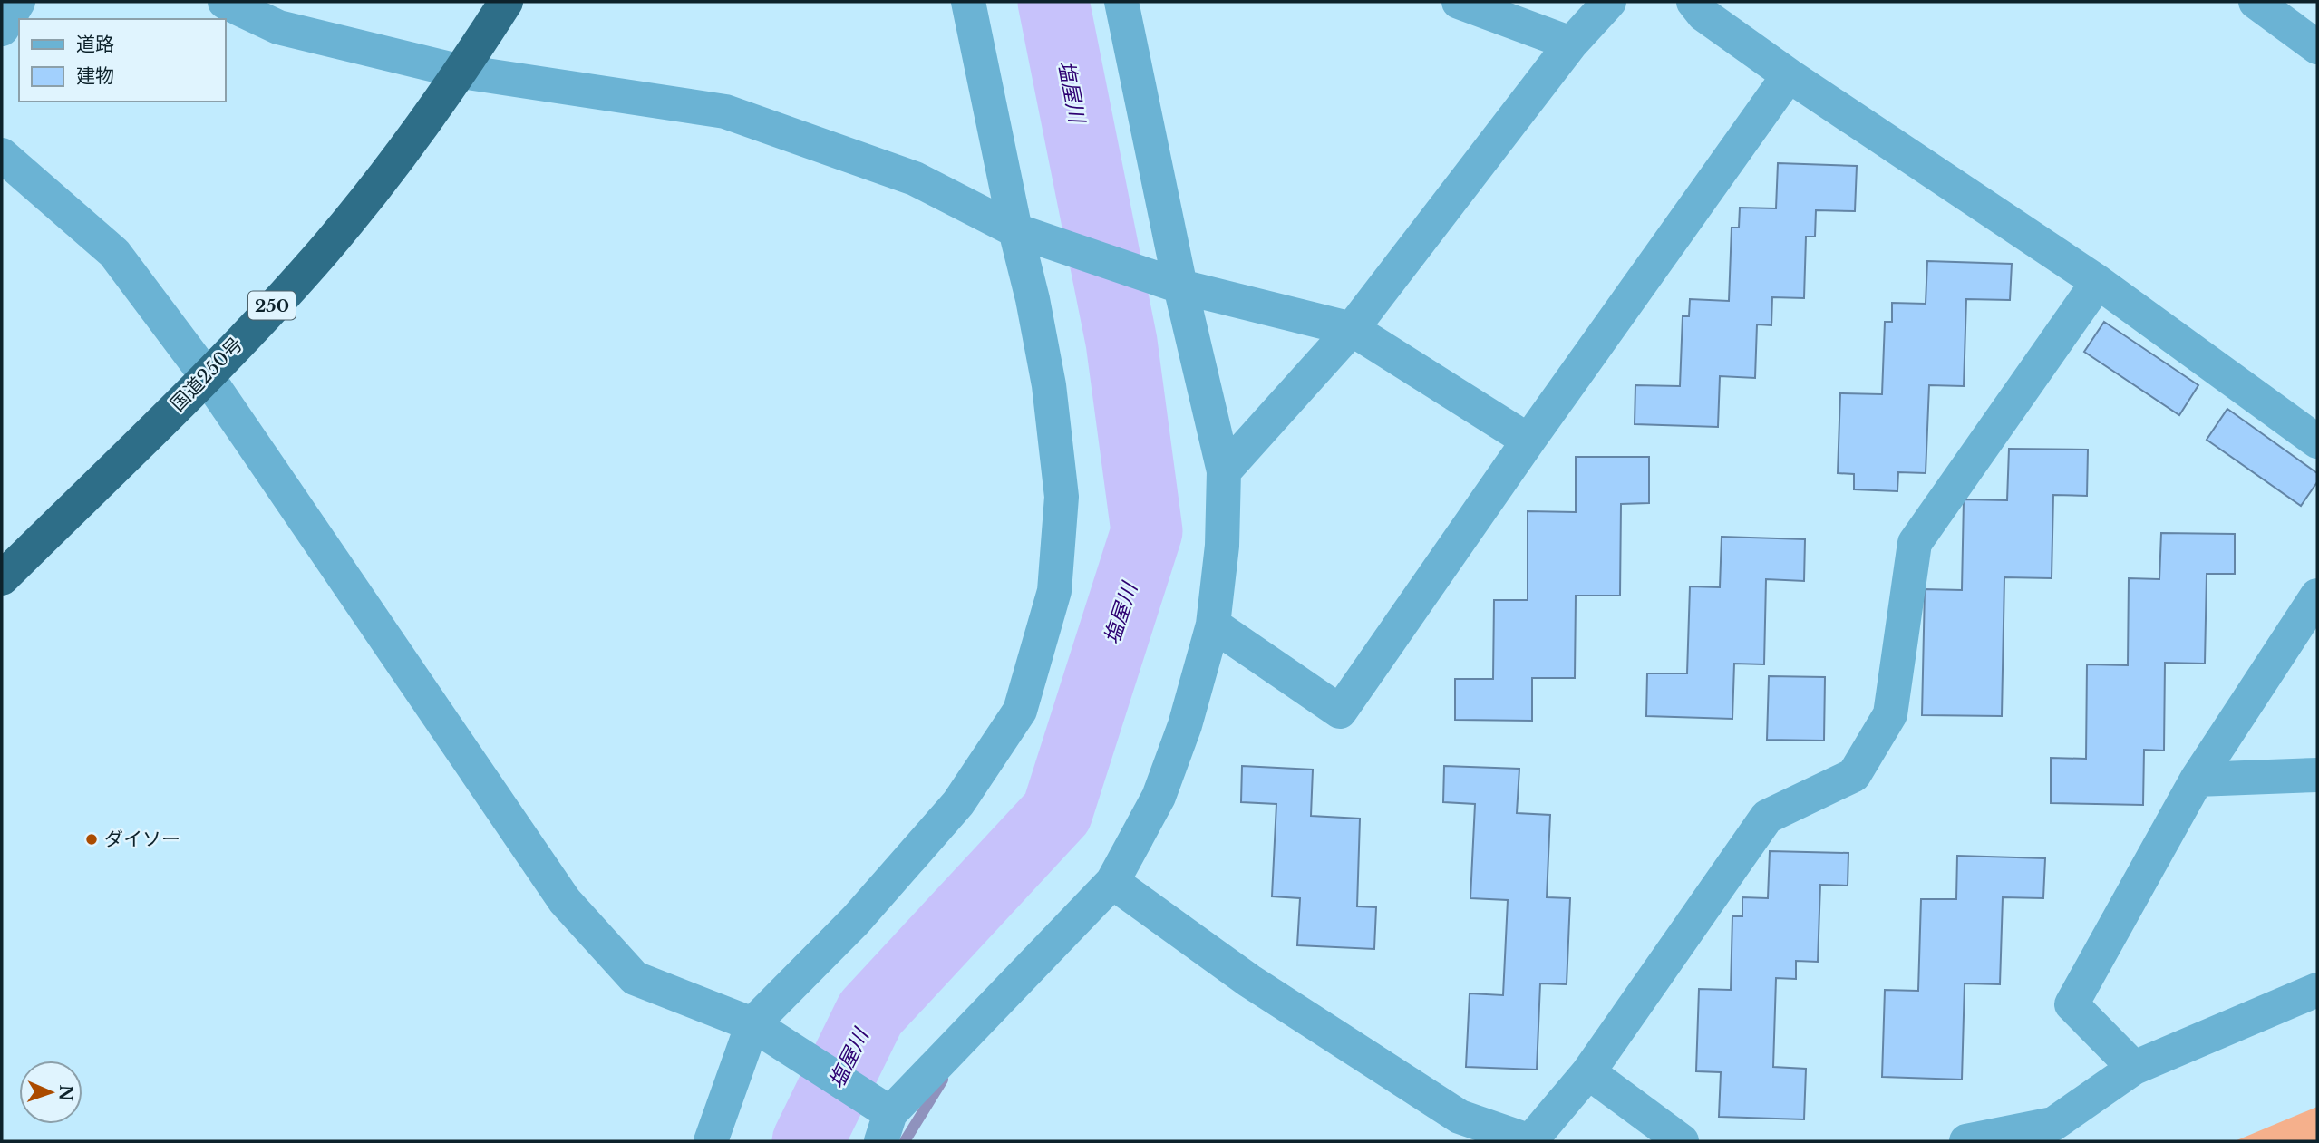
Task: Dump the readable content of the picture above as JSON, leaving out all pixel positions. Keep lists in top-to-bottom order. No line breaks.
{"streets":{"highway":["250","国道250号"]},"water":["塩屋川"],"places":["ダイソー"],"legend":["道路","建物"],"north":"right"}
